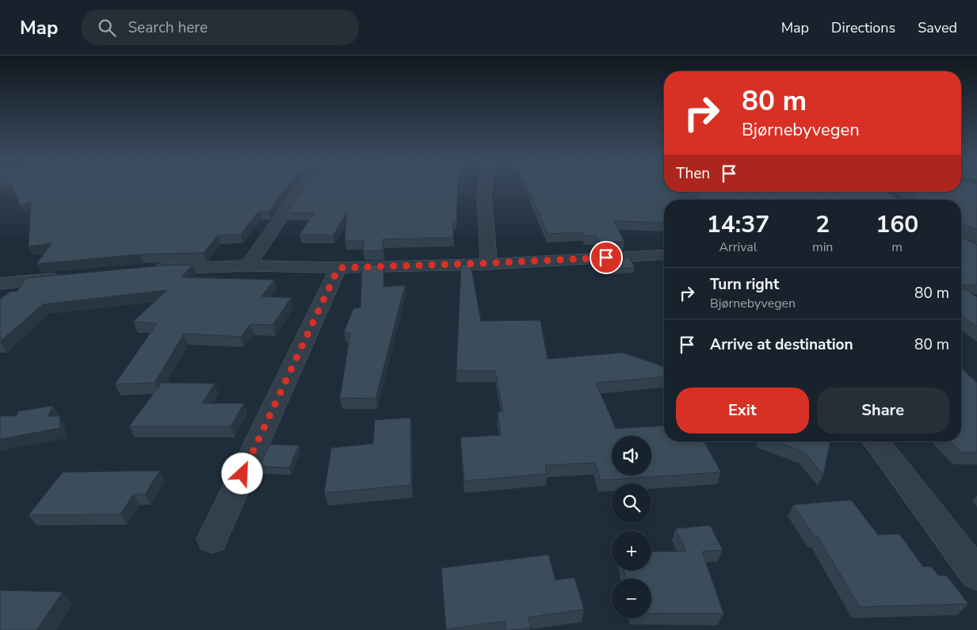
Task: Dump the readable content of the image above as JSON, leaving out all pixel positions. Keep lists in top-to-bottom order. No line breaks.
{"page":{"header":"Map","search":"Search here","nav":["Map","Directions","Saved"],"turn":["80 m","Bjørnebyvegen"],"then":"Then","eta":["14:37","Arrival","2","min","160","m"],"list":[{"name":"Turn right","note":"Bjørnebyvegen","value":"80 m"},{"name":"Arrive at destination","value":"80 m"}],"buttons":["Exit","Share"],"map_buttons":["+","−"]}}
